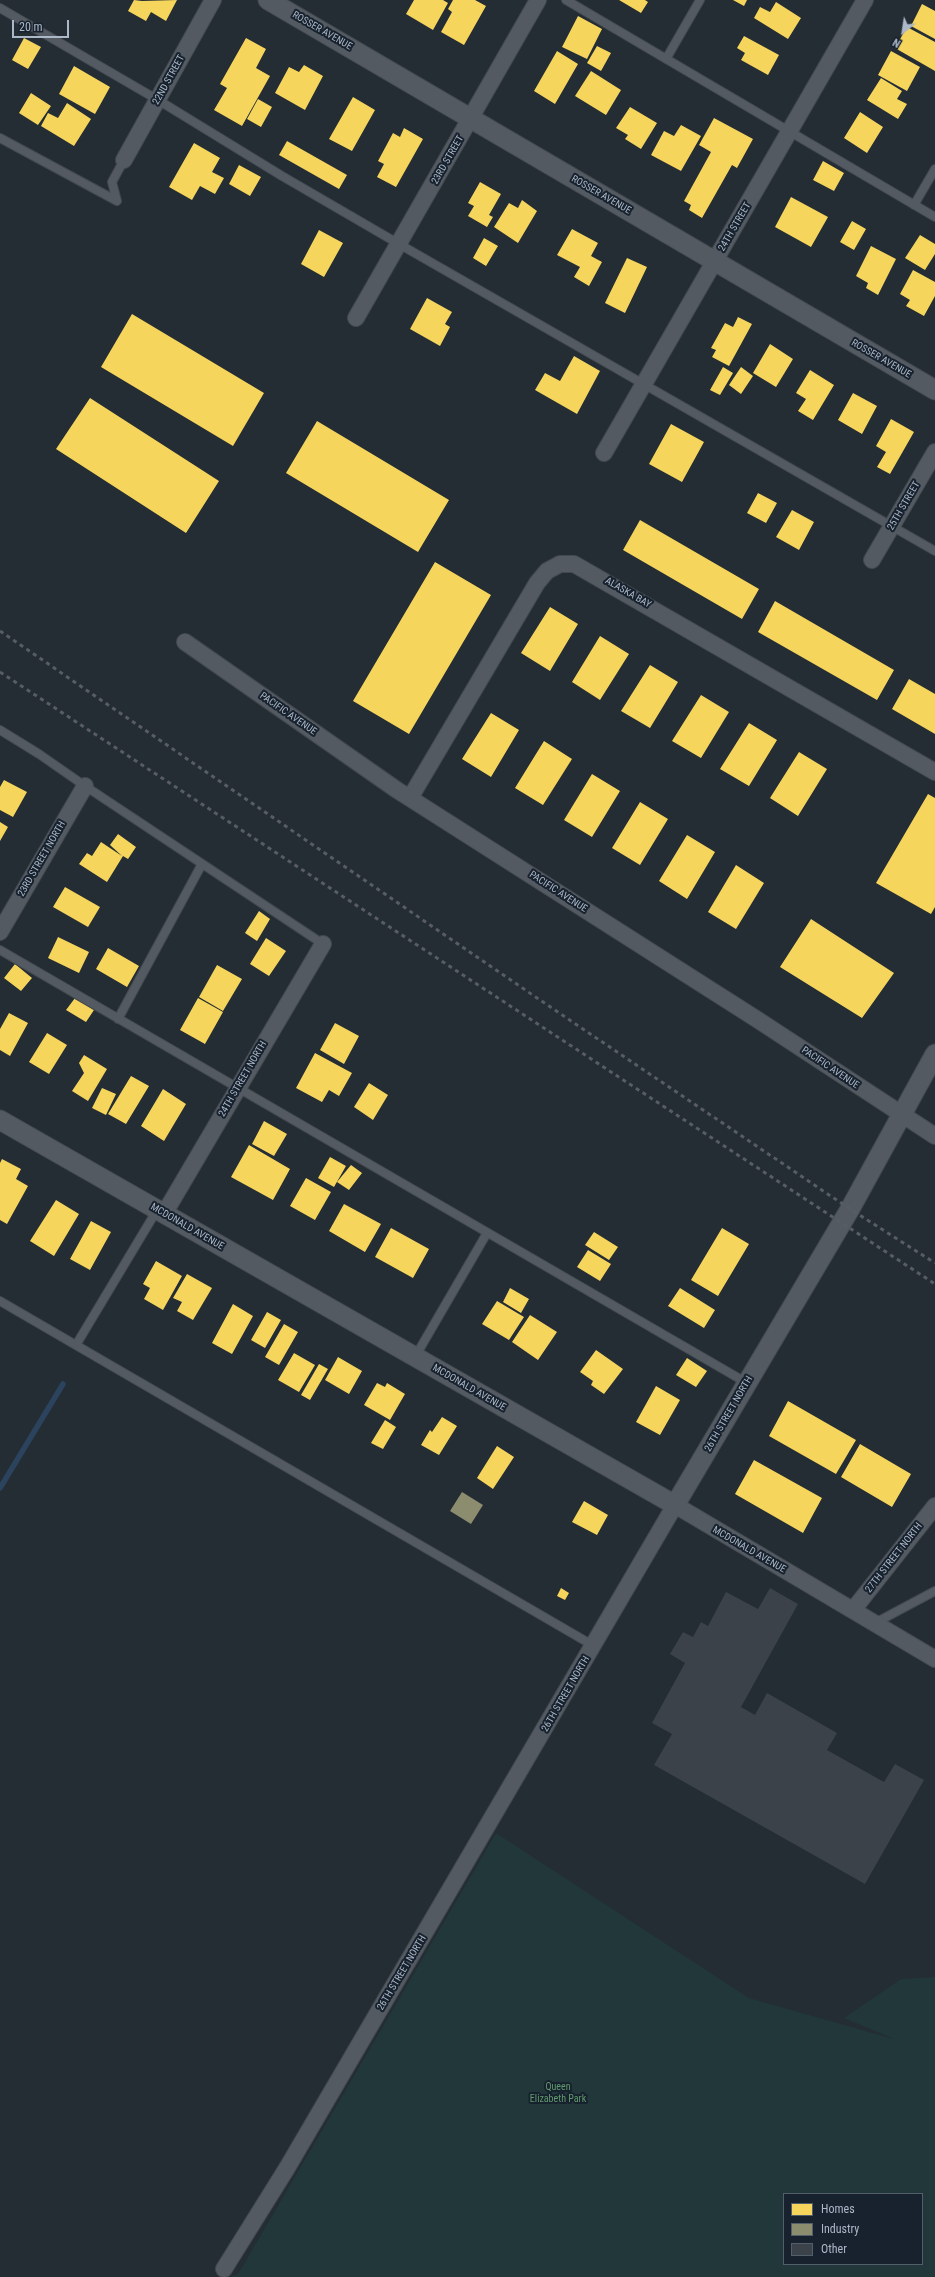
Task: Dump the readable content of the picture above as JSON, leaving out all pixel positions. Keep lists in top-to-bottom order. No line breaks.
{"streets":{"street":["ROSSER AVENUE","22ND STREET","23RD STREET","24TH STREET","25TH STREET","ALASKA BAY","PACIFIC AVENUE","23RD STREET NORTH","24TH STREET NORTH","MCDONALD AVENUE","26TH STREET NORTH","27TH STREET NORTH"]},"crossings":[["ROSSER AVENUE","23RD STREET"],["ROSSER AVENUE","24TH STREET"],["ALASKA BAY","PACIFIC AVENUE"],["PACIFIC AVENUE","26TH STREET NORTH"],["24TH STREET NORTH","MCDONALD AVENUE"],["MCDONALD AVENUE","26TH STREET NORTH"],["MCDONALD AVENUE","27TH STREET NORTH"]],"parks":["Queen Elizabeth Park"],"legend":["Homes","Industry","Other"],"scale_bar":"20 m","north":"bottom left"}
